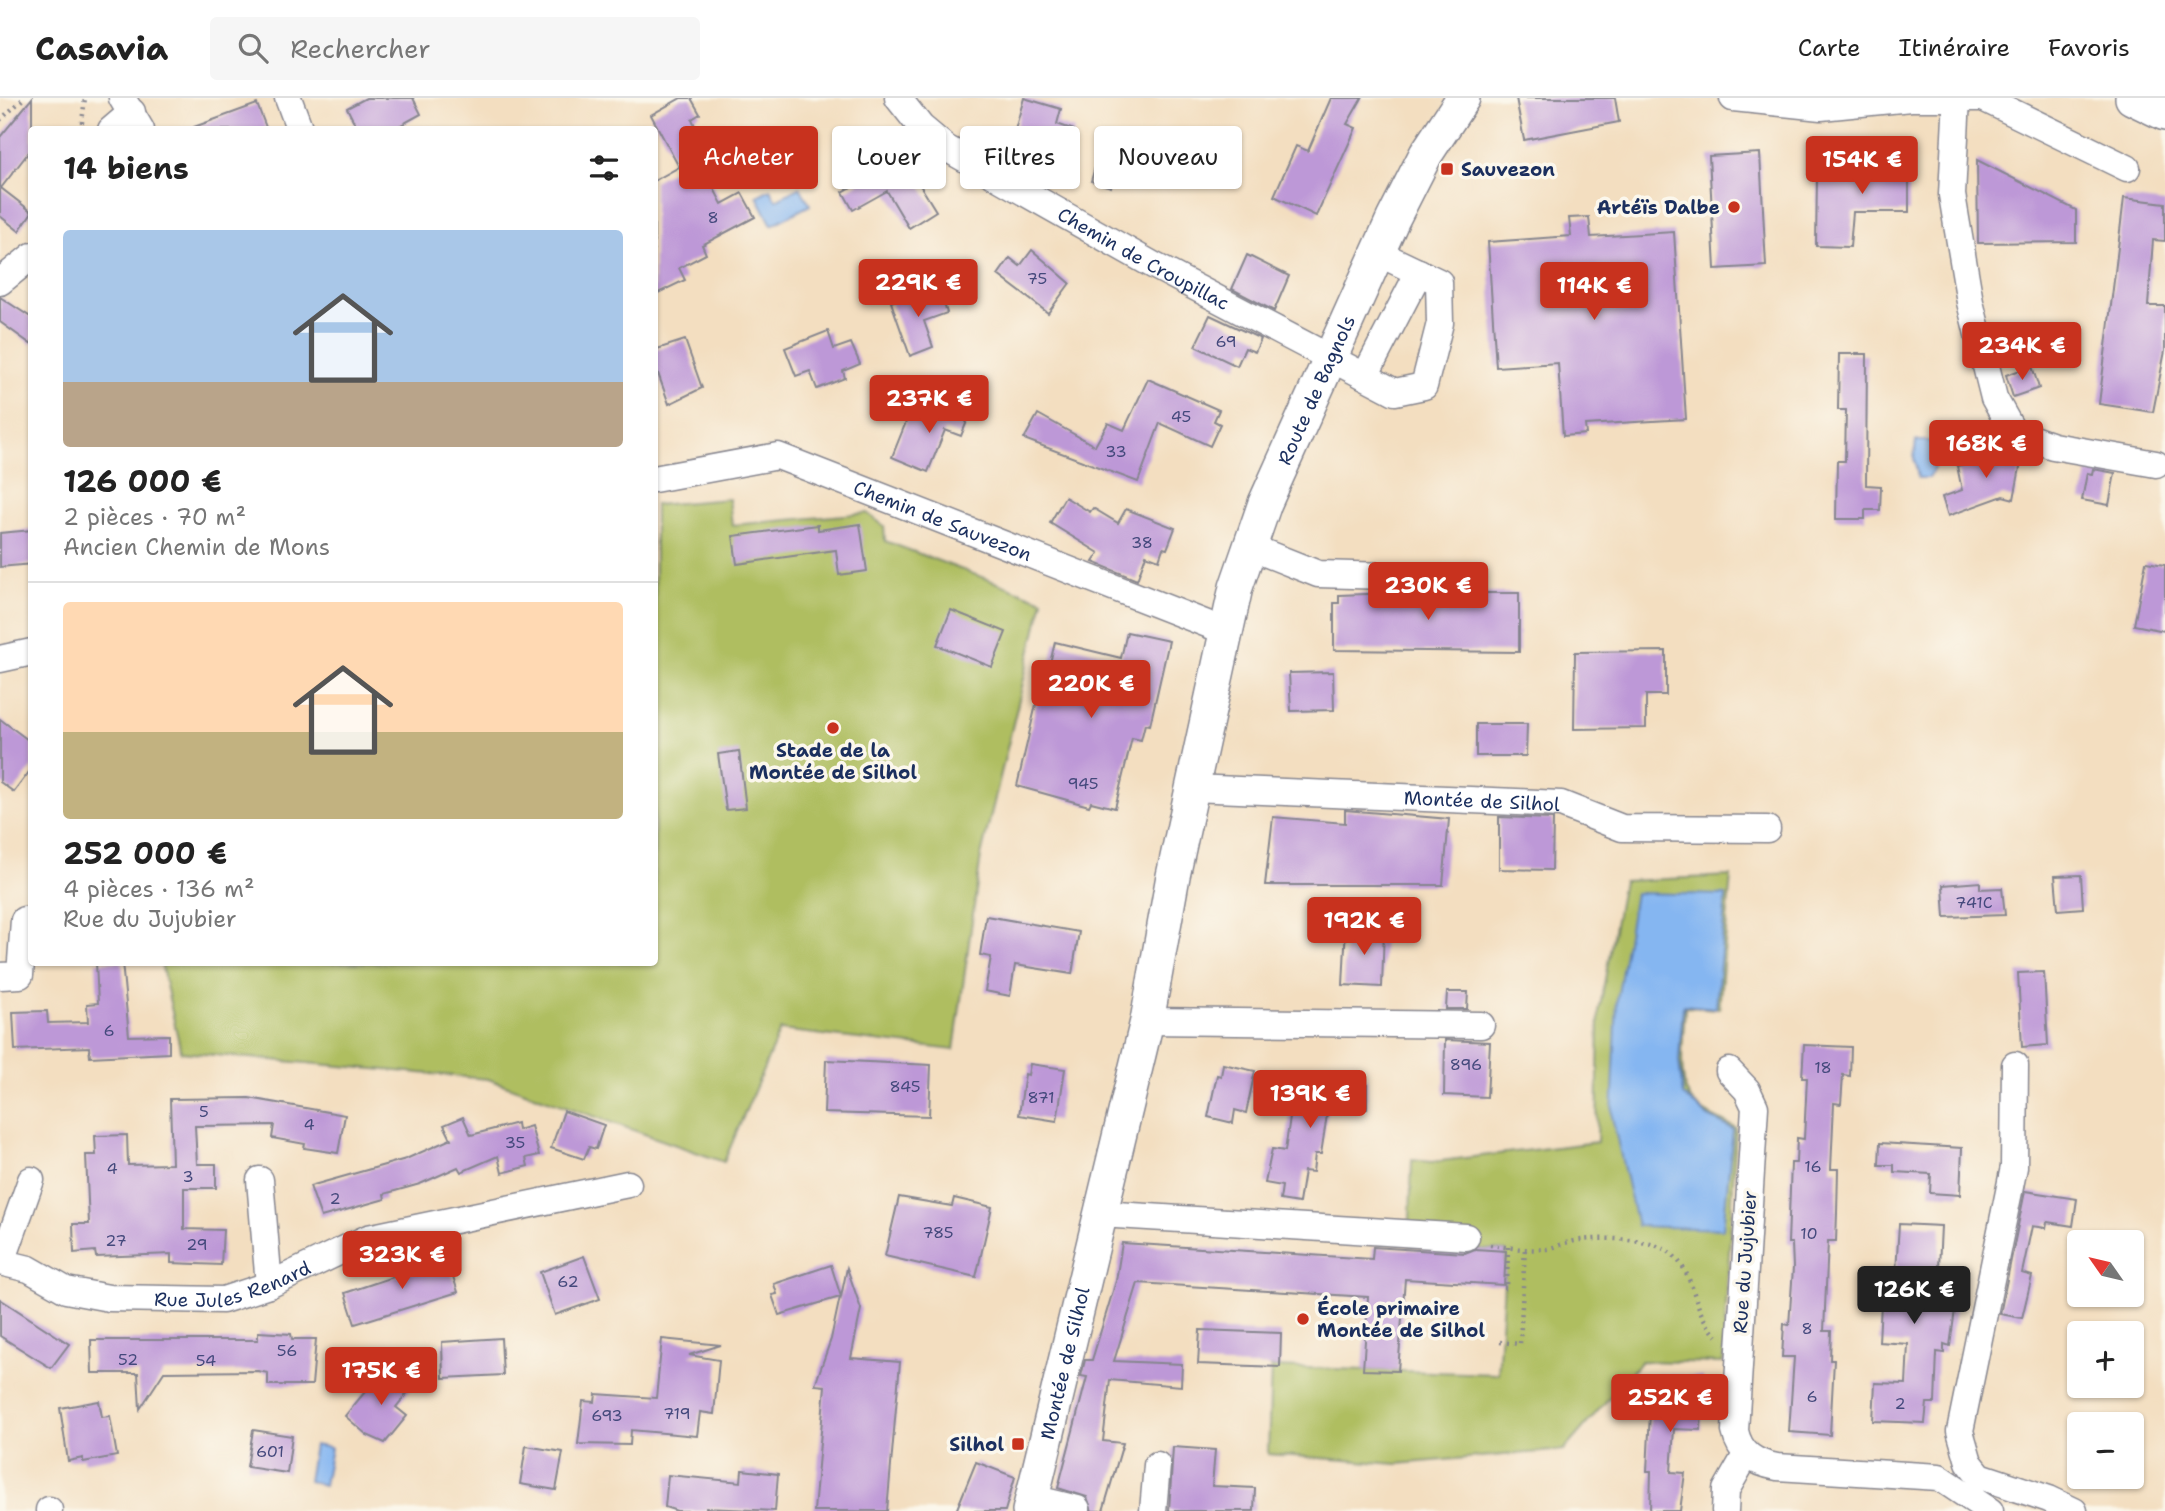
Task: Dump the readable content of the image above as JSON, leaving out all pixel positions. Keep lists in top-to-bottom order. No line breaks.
{"streets":{"main road":["Route de Bagnols","Montée de Silhol"],"street":["Chemin de Croupillac","Chemin de Sauvezon","Rue du Jujubier","Rue Jules Renard"]},"crossings":[["Chemin de Croupillac","Route de Bagnols"],["Route de Bagnols","Chemin de Sauvezon"],["Route de Bagnols","Montée de Silhol"],["Chemin de Sauvezon","Montée de Silhol"]],"places":{"transit":["Sauvezon","Silhol"],"other":["Artéïs Dalbe","Stade de la Montée de Silhol","École primaire Montée de Silhol"]},"house_numbers":["8","75","69","45","33","38","945","741C","6","896","18","845","871","5","4","35","16","4","3","2","785","10","27","29","62","8","56","52","54","6","2","719","693","601"],"north":"top left","page":{"header":"Casavia","search":"Rechercher","nav":["Carte","Itinéraire","Favoris"],"chip":["Acheter","Louer","Filtres","Nouveau"],"heading":"14 biens","price":["154K €","229K €","114K €","234K €","237K €","168K €","230K €","220K €","192K €","139K €","323K €","126K €","175K €","252K €"],"list":[{"name":"126 000 €","note":"2 pièces · 70 m² · Ancien Chemin de Mons"},{"name":"252 000 €","note":"4 pièces · 136 m² · Rue du Jujubier"}],"map_buttons":["+","−"]}}
